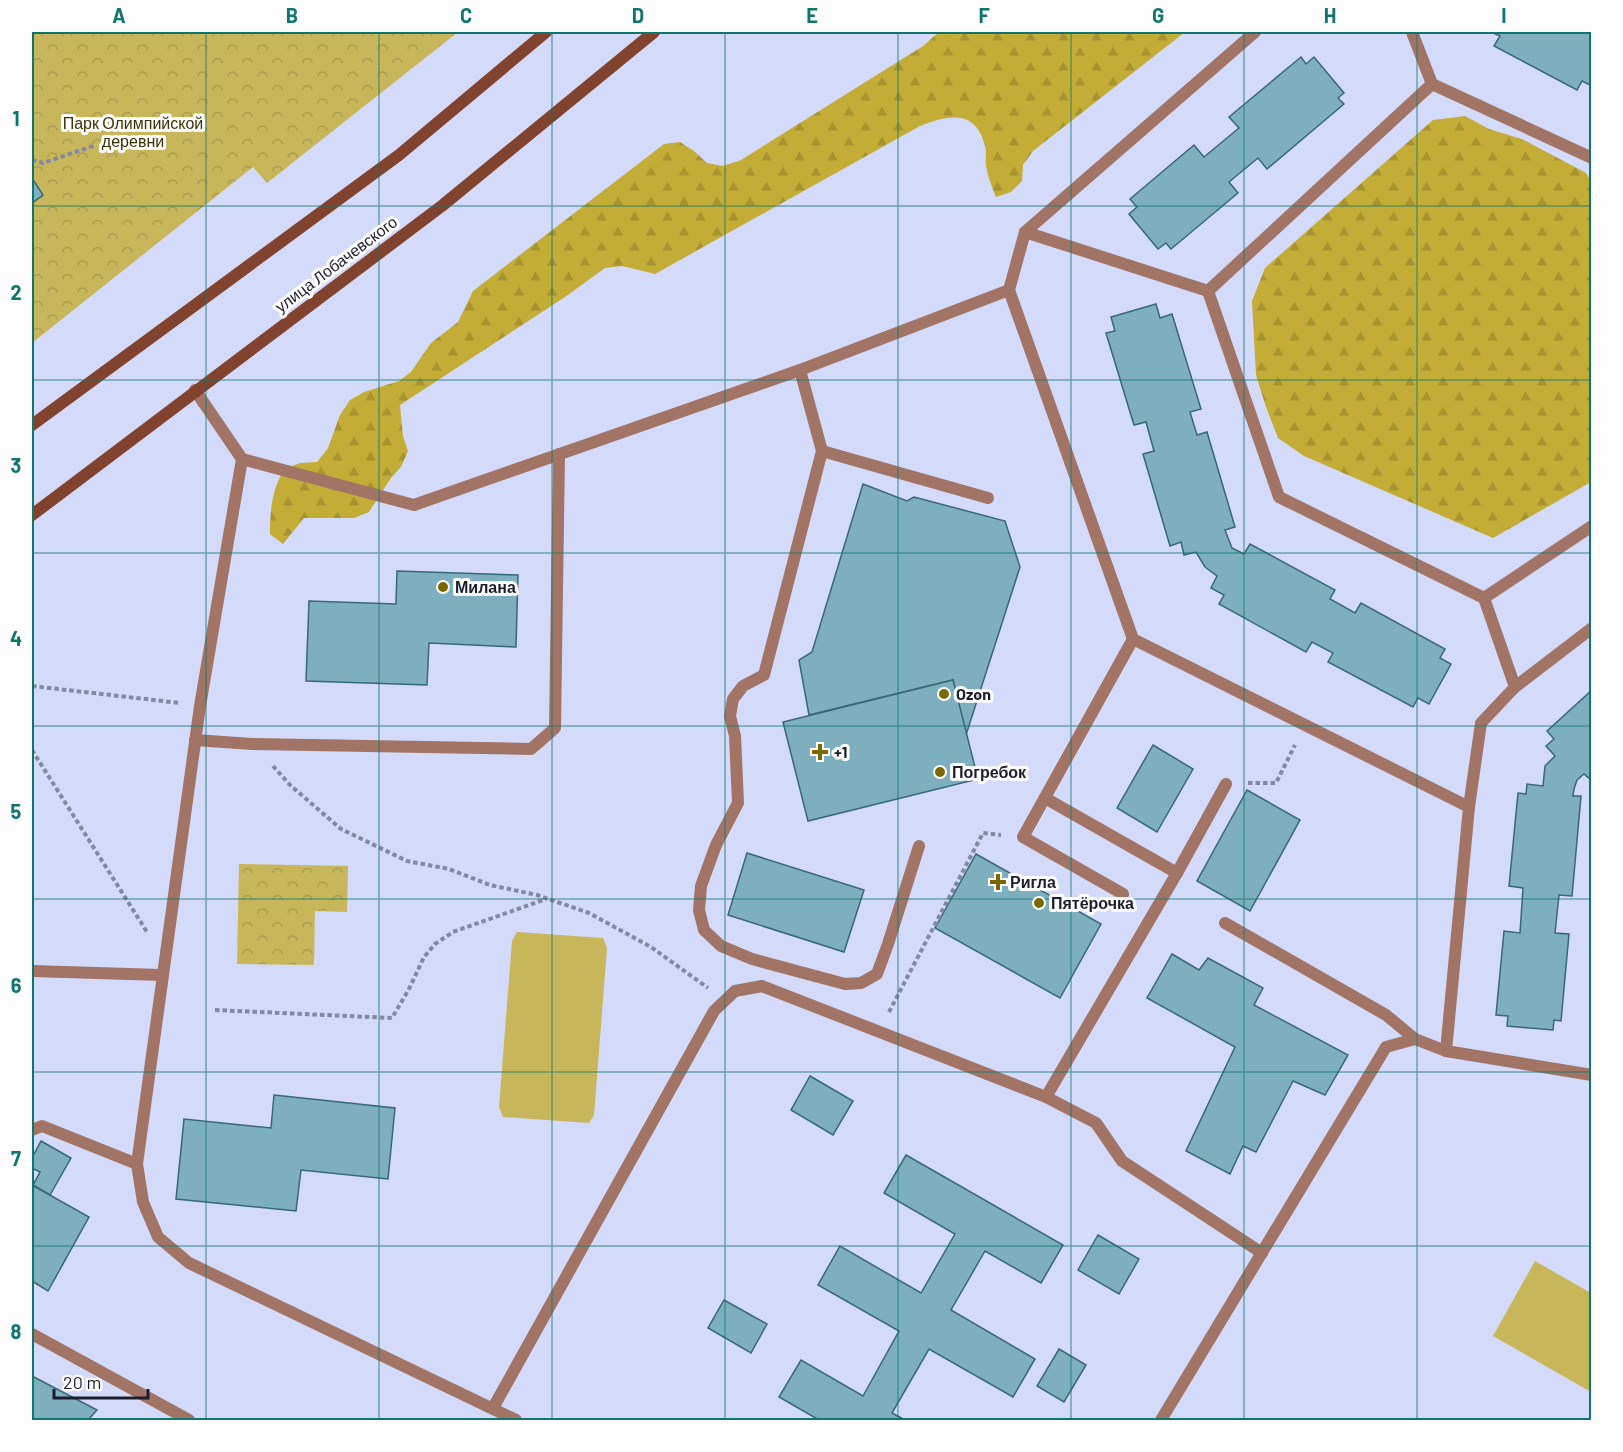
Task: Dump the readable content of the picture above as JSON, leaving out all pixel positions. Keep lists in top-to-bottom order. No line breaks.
{"streets":{"main road":["улица Лобачевского"]},"parks":["Парк Олимпийской деревни"],"places":{"other":["Милана","Ozon","Погребок","Пятёрочка"],"health":["+1","Ригла"]},"scale_bar":"20 m","grid":{"columns":["A","B","C","D","E","F","G","H","I"],"rows":["1","2","3","4","5","6","7","8"]}}
